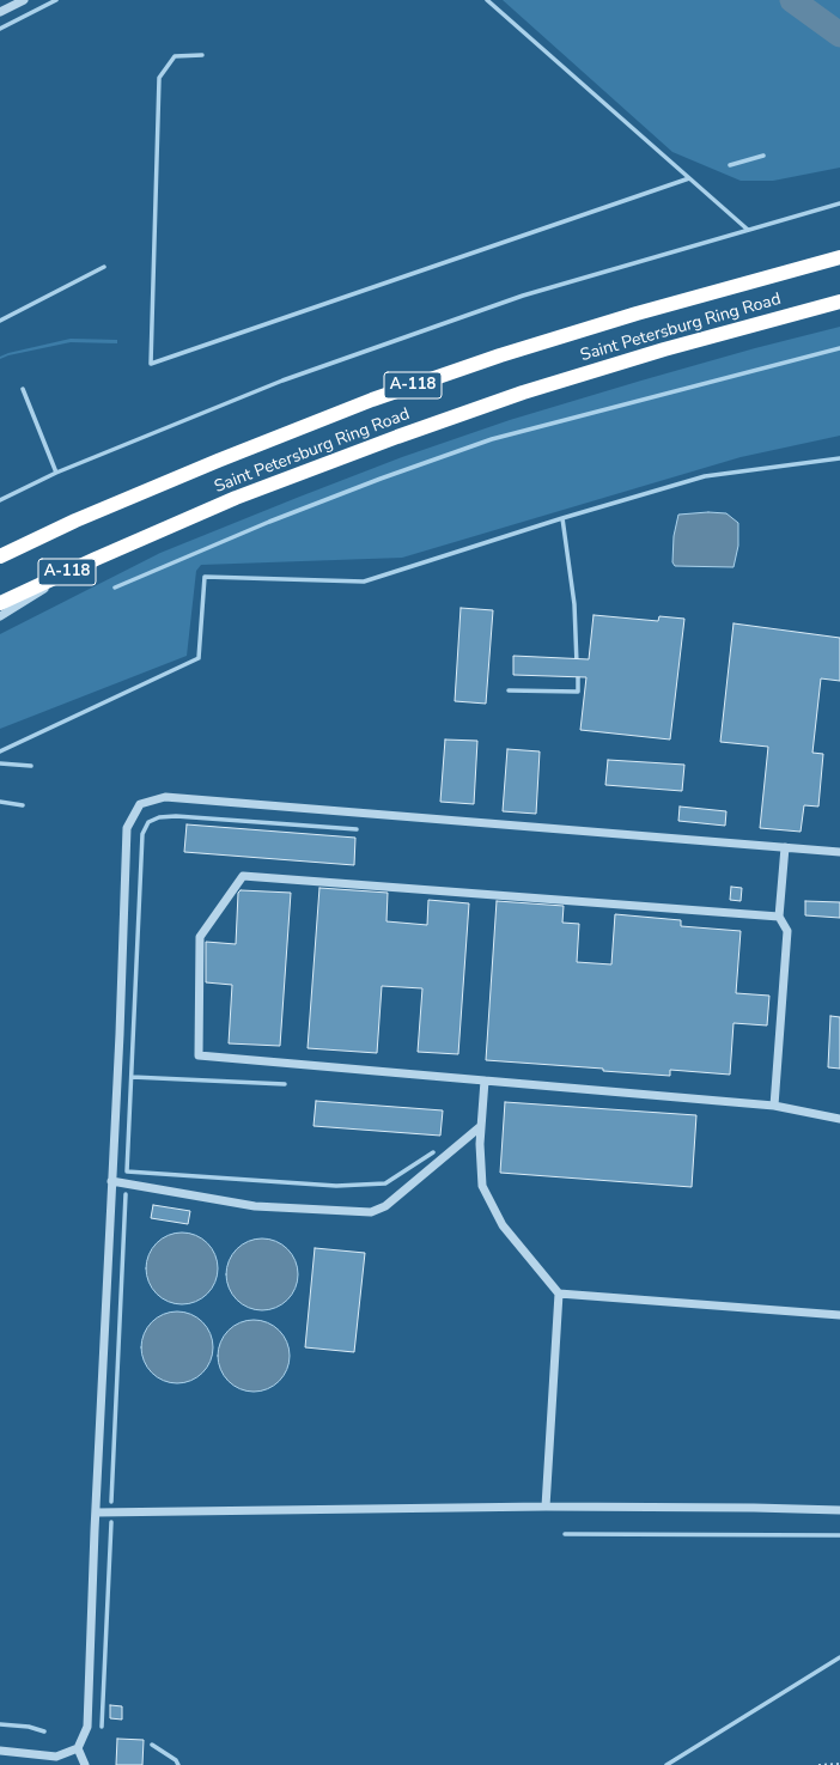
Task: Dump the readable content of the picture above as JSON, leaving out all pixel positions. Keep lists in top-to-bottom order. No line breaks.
{"streets":{"highway":["Saint Petersburg Ring Road","А-118"]}}
